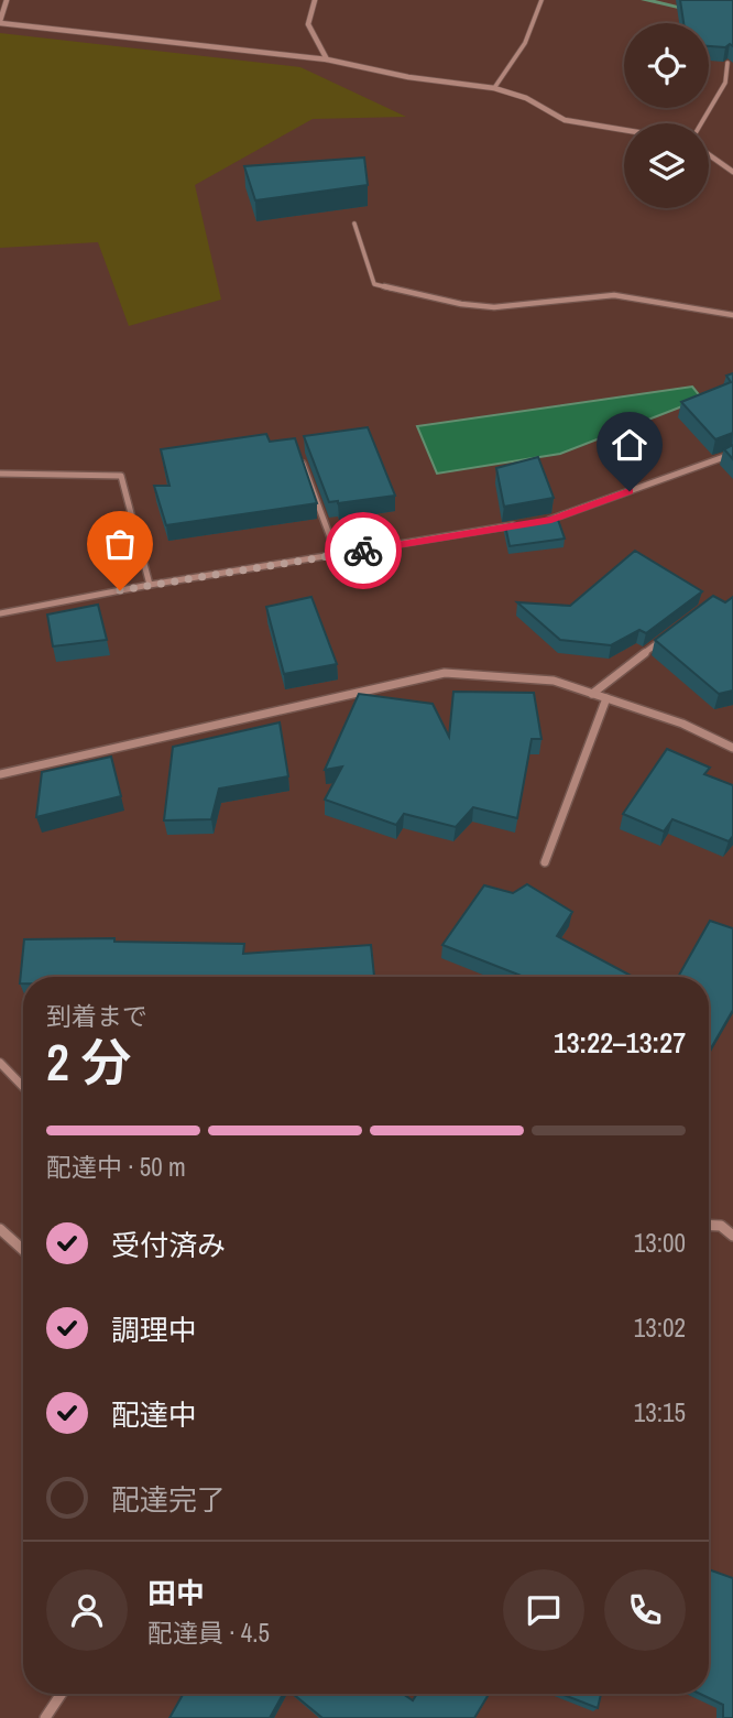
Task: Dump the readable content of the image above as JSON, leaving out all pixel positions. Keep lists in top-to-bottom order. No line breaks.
{"page":{"heading":["2 分","到着まで","13:22–13:27"],"panel":["田中","配達員 · 4.5"],"bar":"配達中 · 50 m","list":[["受付済み","13:00"],["調理中","13:02"],["配達中","13:15"],"配達完了"]}}
